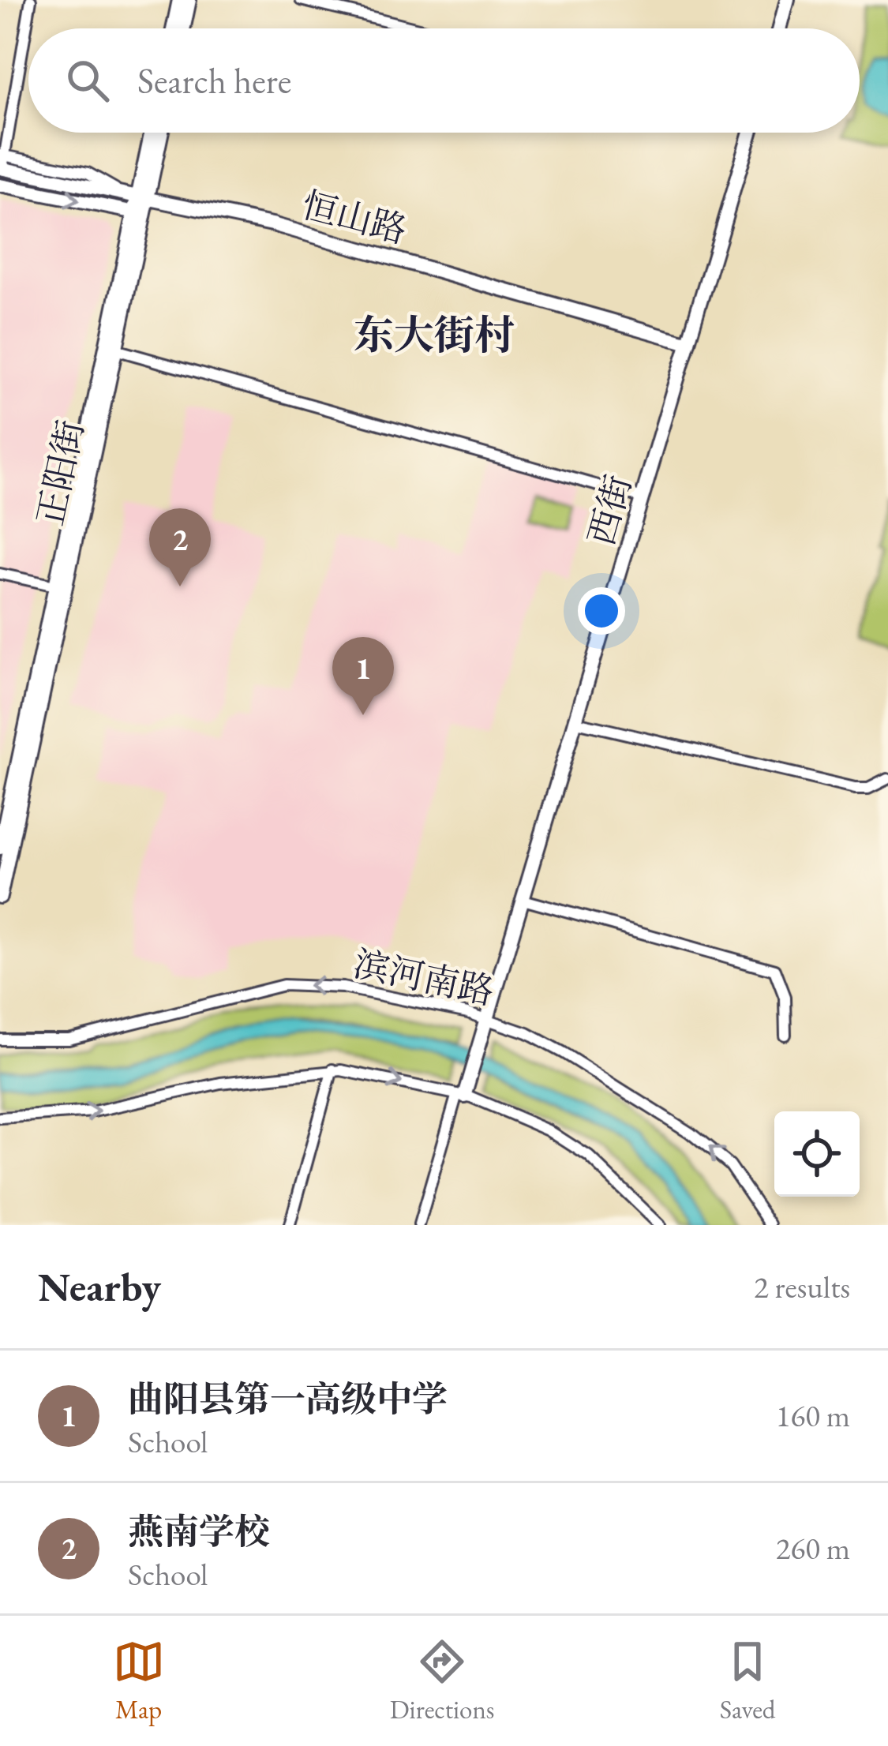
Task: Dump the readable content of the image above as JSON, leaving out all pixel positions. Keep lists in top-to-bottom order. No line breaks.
{"streets":{"main road":["恒山路","正阳街","西街"],"street":["滨河南路"]},"crossings":[["恒山路","正阳街"],["恒山路","西街"],["西街","滨河南路"]],"districts":["东大街村"],"page":{"search":"Search here","pins":["2","1"],"heading":["Nearby","2 results"],"list":[{"mark":"1","name":"曲阳县第一高级中学","note":"School","value":"160 m"},{"mark":"2","name":"燕南学校","note":"School","value":"260 m"}],"nav":["Map","Directions","Saved"]}}
